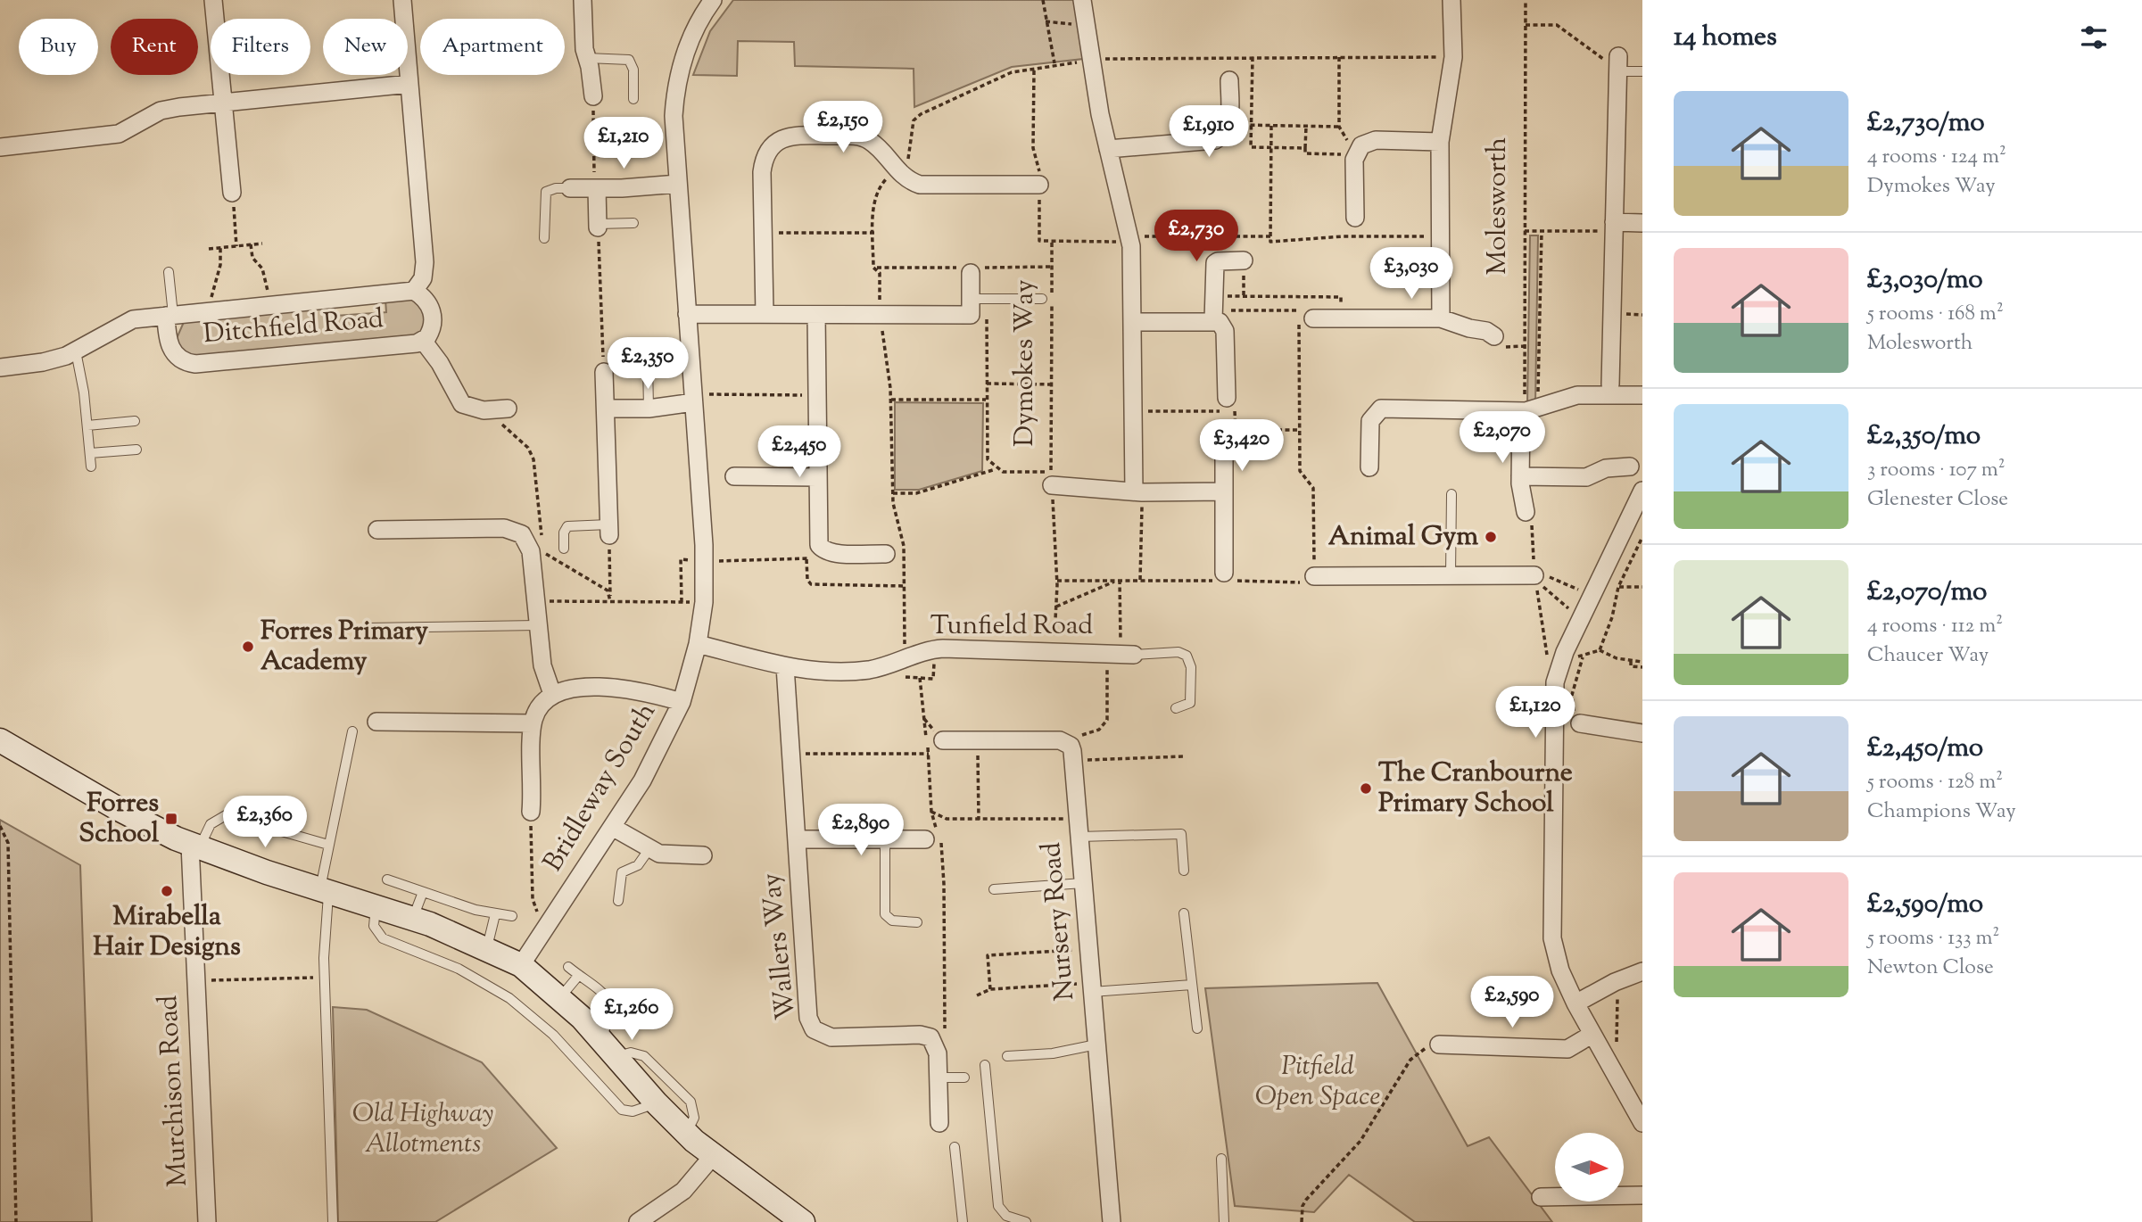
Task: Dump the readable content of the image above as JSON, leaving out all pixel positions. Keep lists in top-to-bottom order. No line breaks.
{"streets":{"street":["Ditchfield Road","Tunfield Road","Bridleway South","Nursery Road","Wallers Way","Murchison Road"],"path":["Molesworth","Dymokes Way"]},"crossings":[["Dymokes Way","Tunfield Road"],["Tunfield Road","Bridleway South"],["Tunfield Road","Nursery Road"],["Tunfield Road","Wallers Way"]],"parks":["Pitfield Open Space","Old Highway Allotments"],"places":{"other":["Animal Gym","Forres Primary Academy","The Cranbourne Primary School","Mirabella Hair Designs"],"transit":["Forres School"]},"north":"right","page":{"heading":"14 homes","chip":["Buy","Rent","Filters","New","Apartment"],"list":[{"name":"£2,730/mo","note":"4 rooms · 124 m² · Dymokes Way"},{"name":"£3,030/mo","note":"5 rooms · 168 m² · Molesworth"},{"name":"£2,350/mo","note":"3 rooms · 107 m² · Glenester Close"},{"name":"£2,070/mo","note":"4 rooms · 112 m² · Chaucer Way"},{"name":"£2,450/mo","note":"5 rooms · 128 m² · Champions Way"},{"name":"£2,590/mo","note":"5 rooms · 133 m² · Newton Close"}],"price":["£2,150","£1,910","£1,210","£2,730","£3,030","£2,350","£2,070","£3,420","£2,450","£1,120","£2,360","£2,890","£2,590","£1,260"]}}
